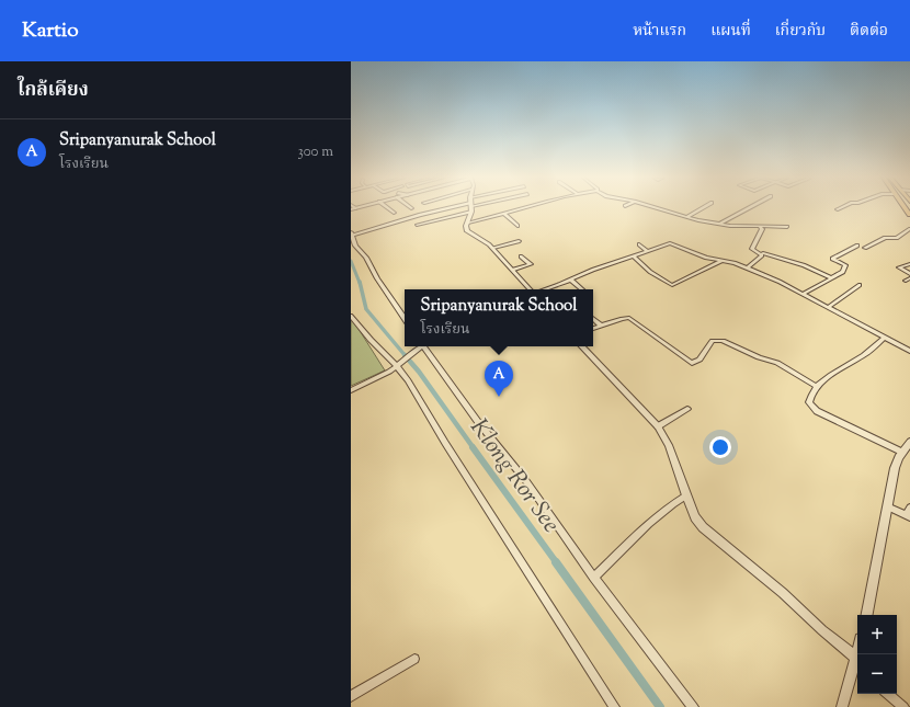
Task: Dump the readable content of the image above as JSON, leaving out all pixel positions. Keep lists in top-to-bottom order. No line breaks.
{"water":["Klong Ror See"],"page":{"header":"Kartio","nav":["หน้าแรก","แผนที่","เกี่ยวกับ","ติดต่อ"],"heading":"ใกล้เคียง","list":[{"mark":"A","name":"Sripanyanurak School","note":"โรงเรียน","value":"300 m"}],"popup":["Sripanyanurak School","โรงเรียน"],"pins":"A","map_buttons":["+","−"]}}
